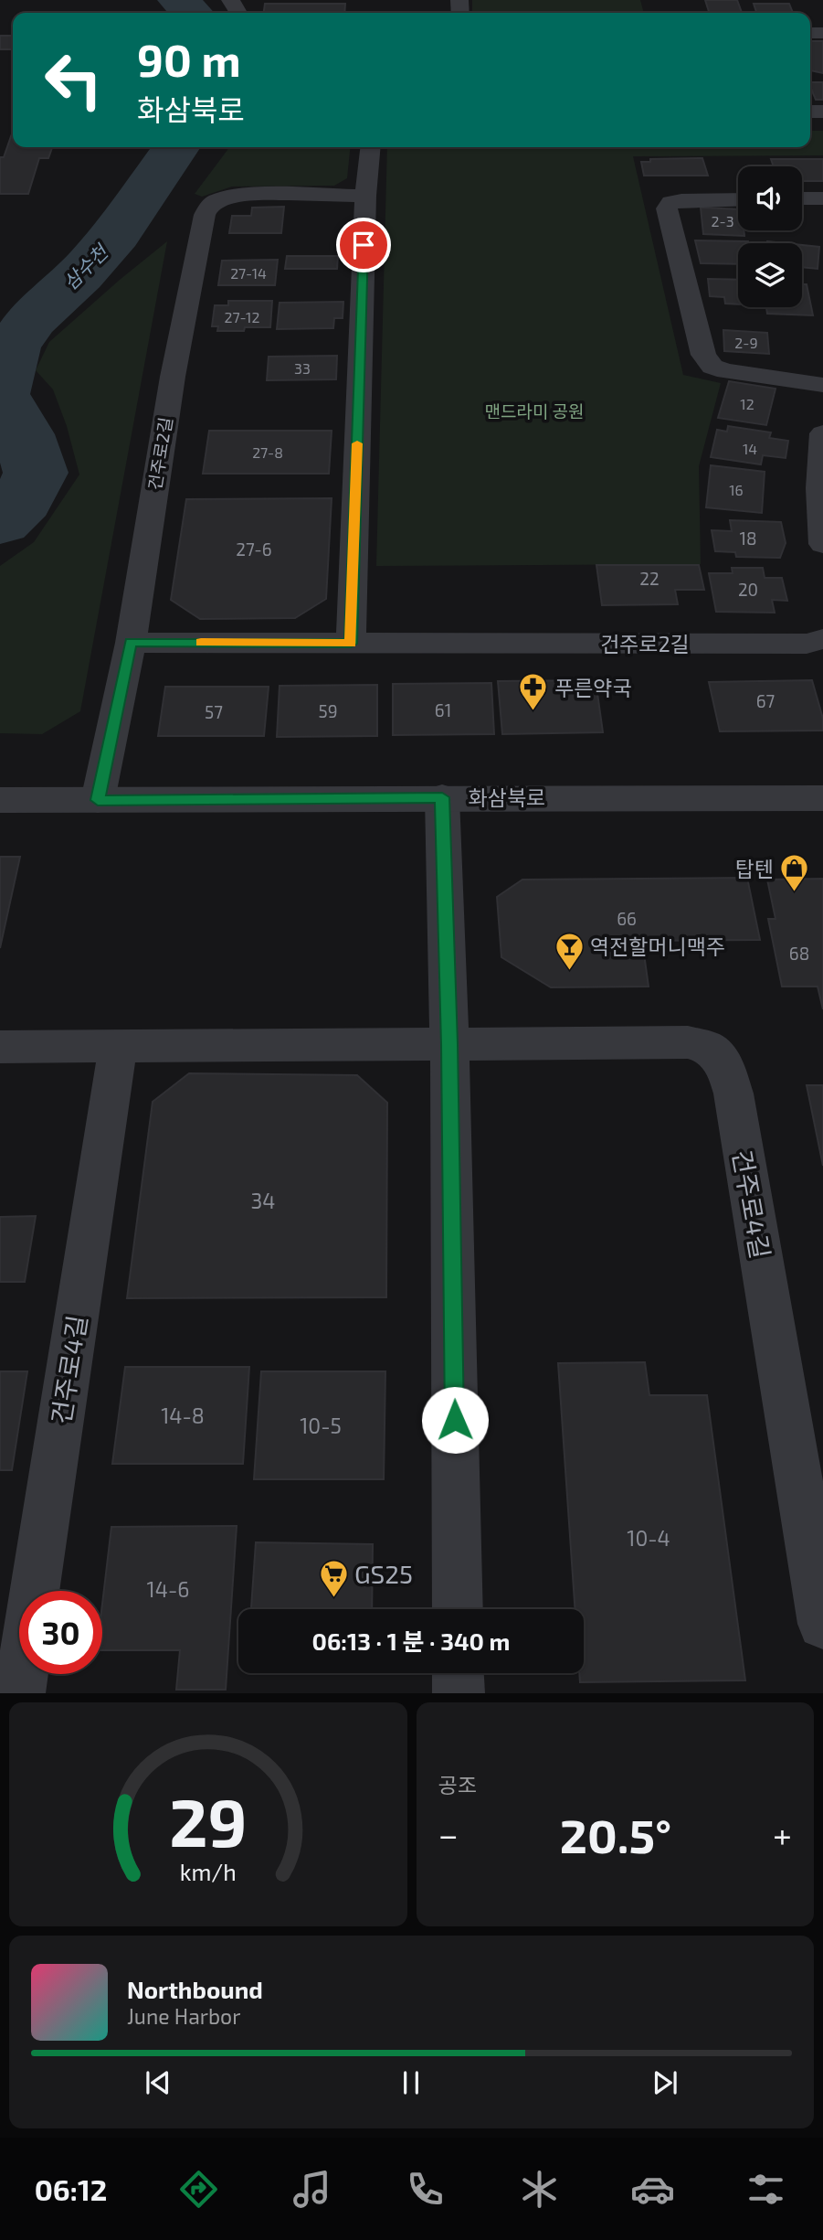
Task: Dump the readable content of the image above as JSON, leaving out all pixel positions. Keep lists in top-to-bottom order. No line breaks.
{"streets":{"street":["건주로2길","화삼북로","건주로4길"]},"water":["삼수천"],"parks":["맨드라미 공원"],"places":{"pharmacy":["푸른약국"],"shop":["탑텐"],"bar":["역전할머니맥주"],"supermarket":["GS25"]},"house_numbers":["2-3","27-14","27-12","2-9","33","12","14","27-8","16","18","27-6","22","20","67","61","59","57","66","68","34","14-8","10-5","10-4","14-6"],"page":{"turn":["90 m","화삼북로"],"limit":"30","trip":"06:13 · 1 분 · 340 m","tile":"공조","heat":["−","20.5°","+"],"song":["Northbound","June Harbor"],"tabs":"06:12","gauge":["29","km/h"]}}
